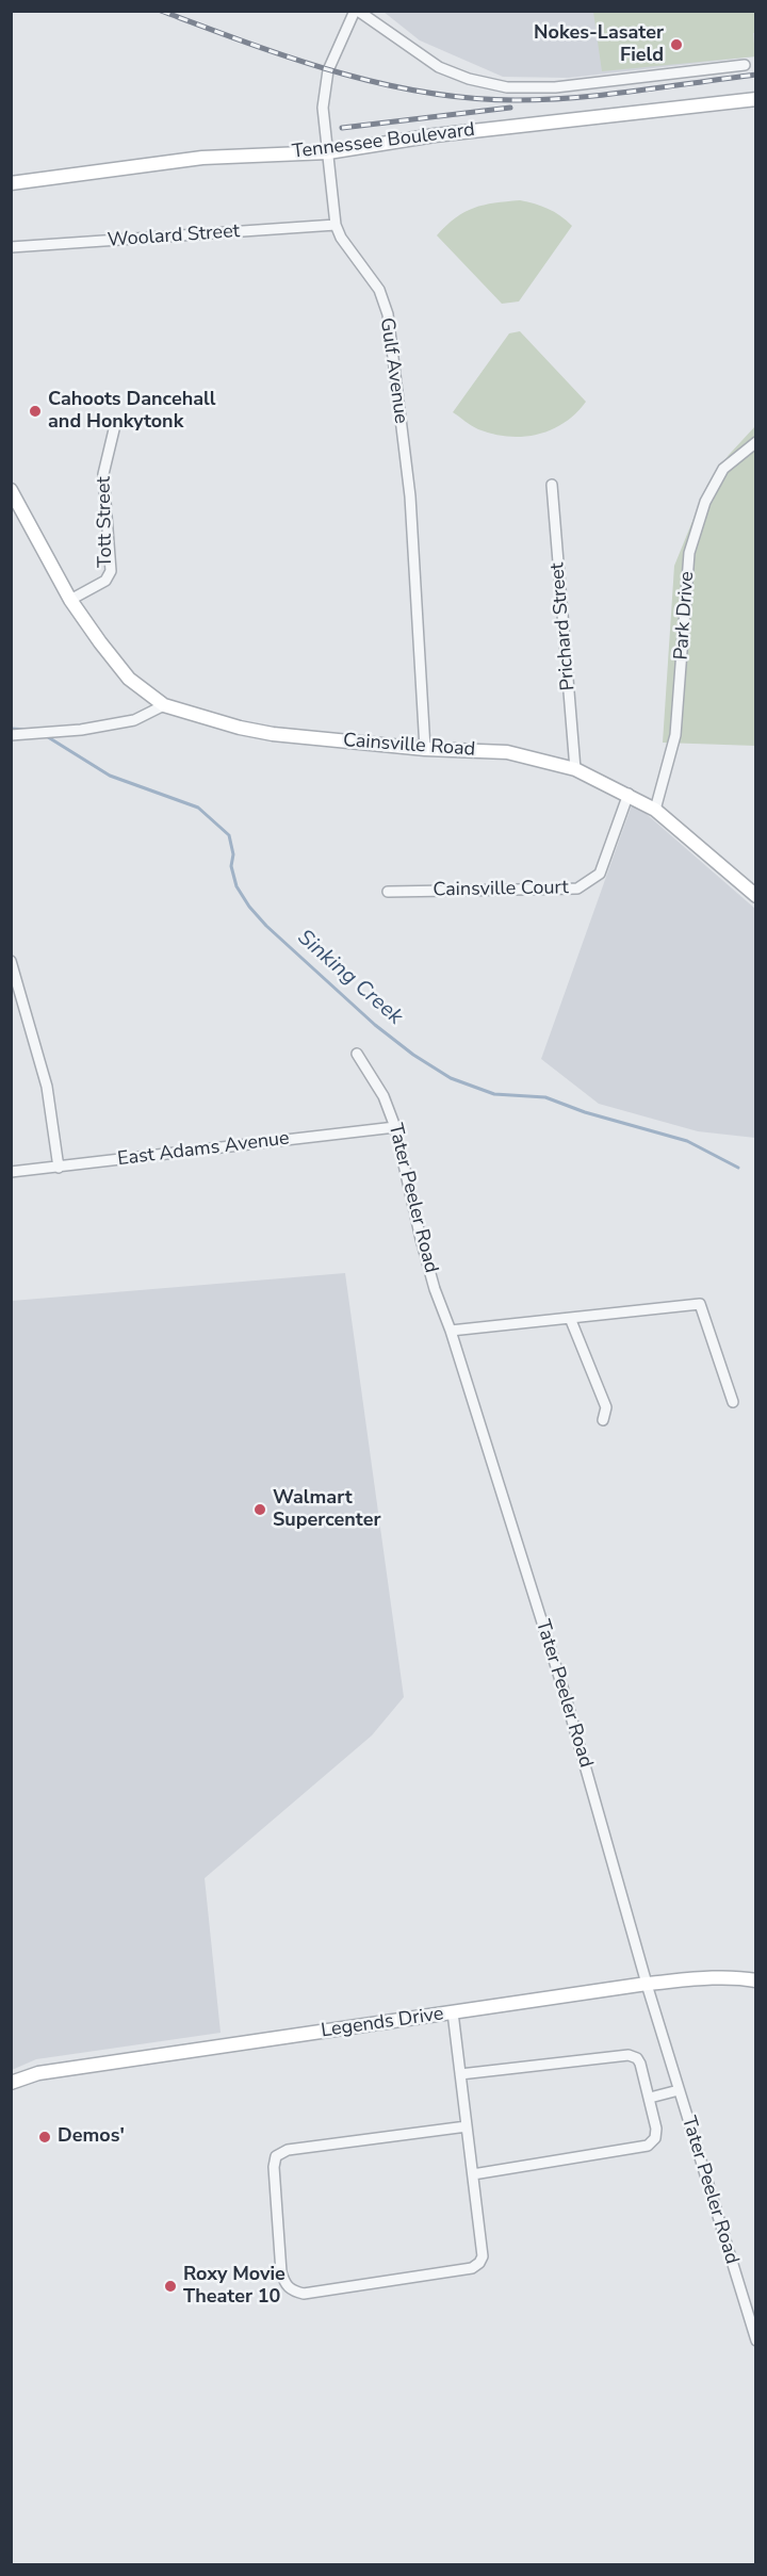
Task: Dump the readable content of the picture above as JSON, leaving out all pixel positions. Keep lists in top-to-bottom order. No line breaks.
{"streets":{"street":["Tennessee Boulevard","Woolard Street","Gulf Avenue","Tott Street","Park Drive","Prichard Street","Cainsville Road","Cainsville Court","East Adams Avenue","Tater Peeler Road","Legends Drive"]},"crossings":[["Tennessee Boulevard","Gulf Avenue"],["Woolard Street","Gulf Avenue"],["Gulf Avenue","Cainsville Road"],["Tott Street","Cainsville Road"],["Park Drive","Cainsville Road"],["Prichard Street","Cainsville Road"],["Cainsville Road","Cainsville Court"],["East Adams Avenue","Tater Peeler Road"],["Tater Peeler Road","Legends Drive"]],"water":["Sinking Creek"],"places":["Nokes-Lasater Field","Cahoots Dancehall and Honkytonk","Walmart Supercenter","Demos'","Roxy Movie Theater 10"]}
